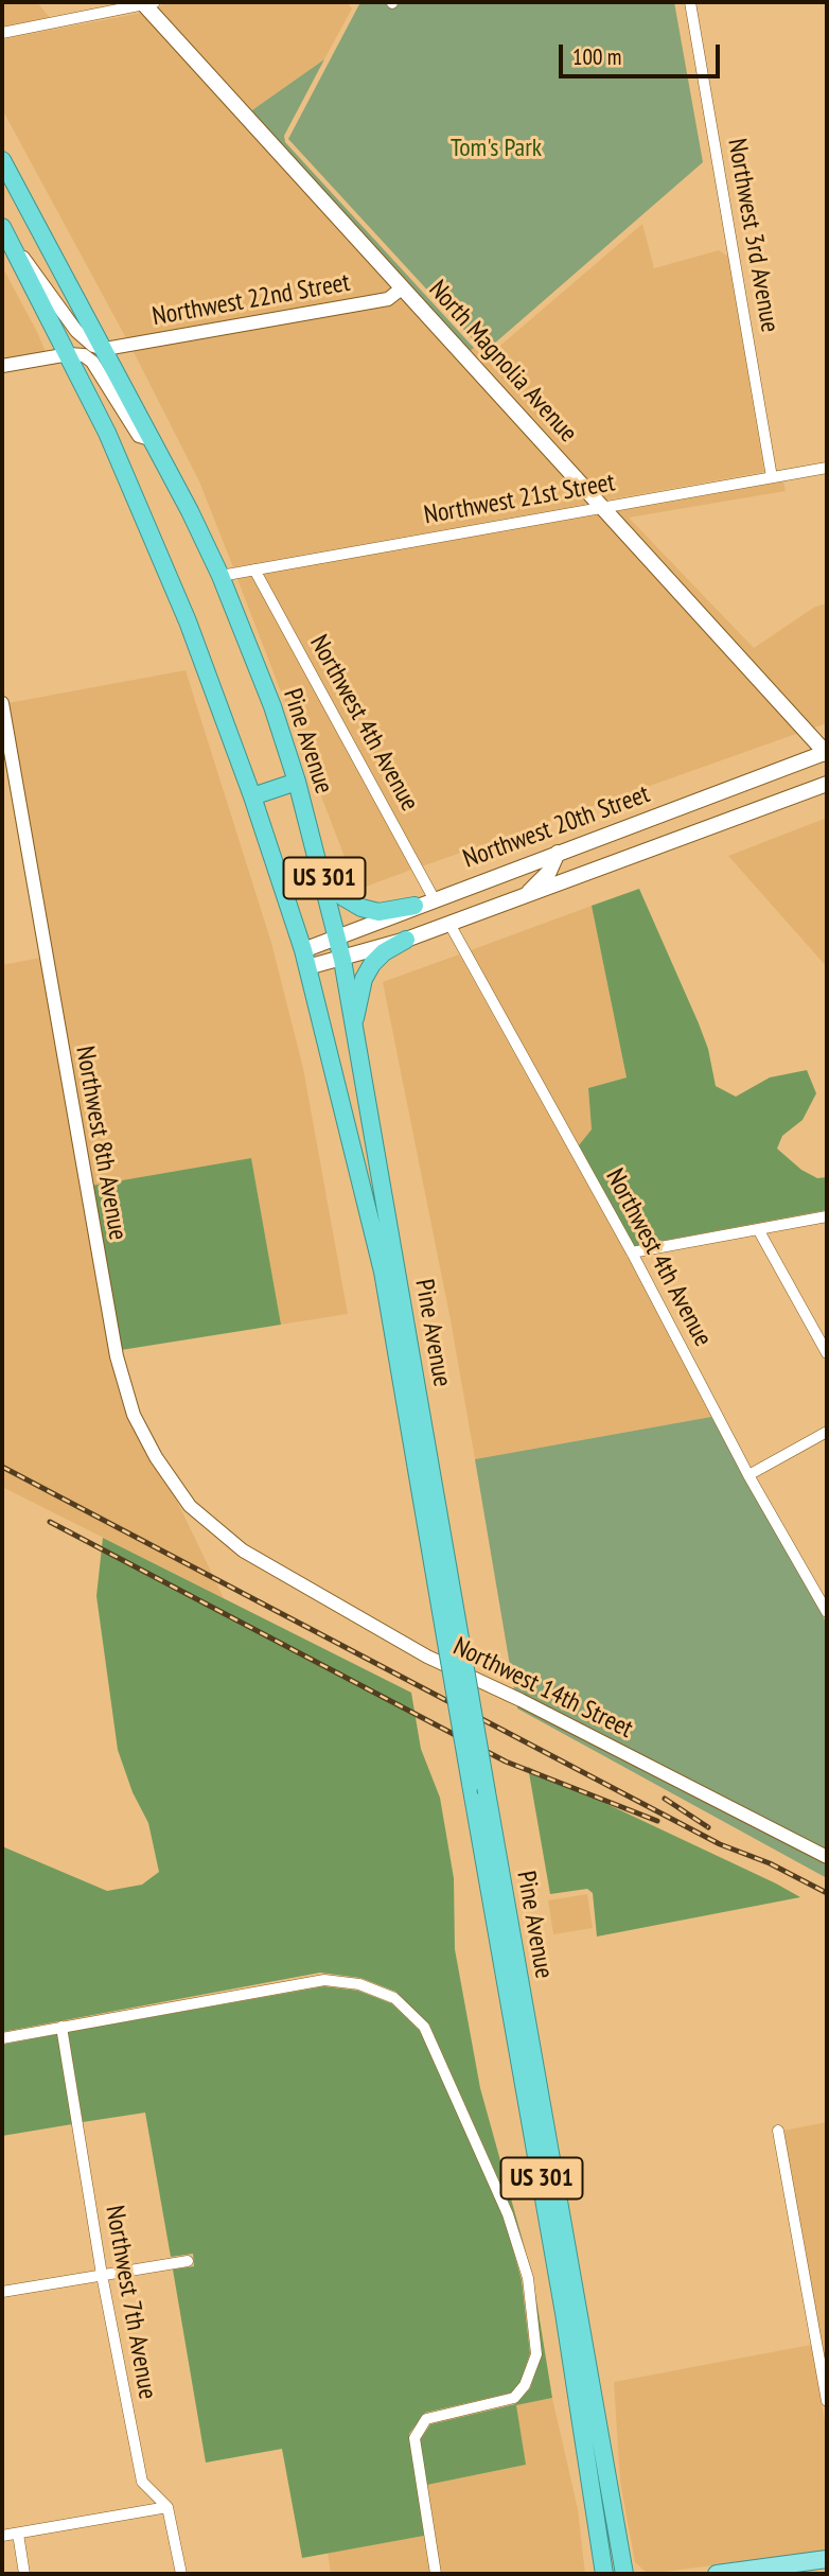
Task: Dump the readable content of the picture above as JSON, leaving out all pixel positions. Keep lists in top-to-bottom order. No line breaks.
{"streets":{"highway":["Pine Avenue","US 301"],"main road":["North Magnolia Avenue","Northwest 20th Street"],"street":["Northwest 3rd Avenue","Northwest 22nd Street","Northwest 21st Street","Northwest 4th Avenue","Northwest 8th Avenue","Northwest 14th Street","Northwest 7th Avenue"]},"crossings":[["Northwest 3rd Avenue","Northwest 21st Street"],["Northwest 22nd Street","North Magnolia Avenue"],["Northwest 22nd Street","Pine Avenue"],["North Magnolia Avenue","Northwest 21st Street"],["North Magnolia Avenue","Northwest 20th Street"],["Northwest 21st Street","Northwest 4th Avenue"],["Northwest 21st Street","Pine Avenue"],["Northwest 4th Avenue","Northwest 20th Street"],["Pine Avenue","Northwest 20th Street"],["Northwest 8th Avenue","Northwest 14th Street"]],"parks":["Tom's Park"],"scale_bar":"100 m"}
